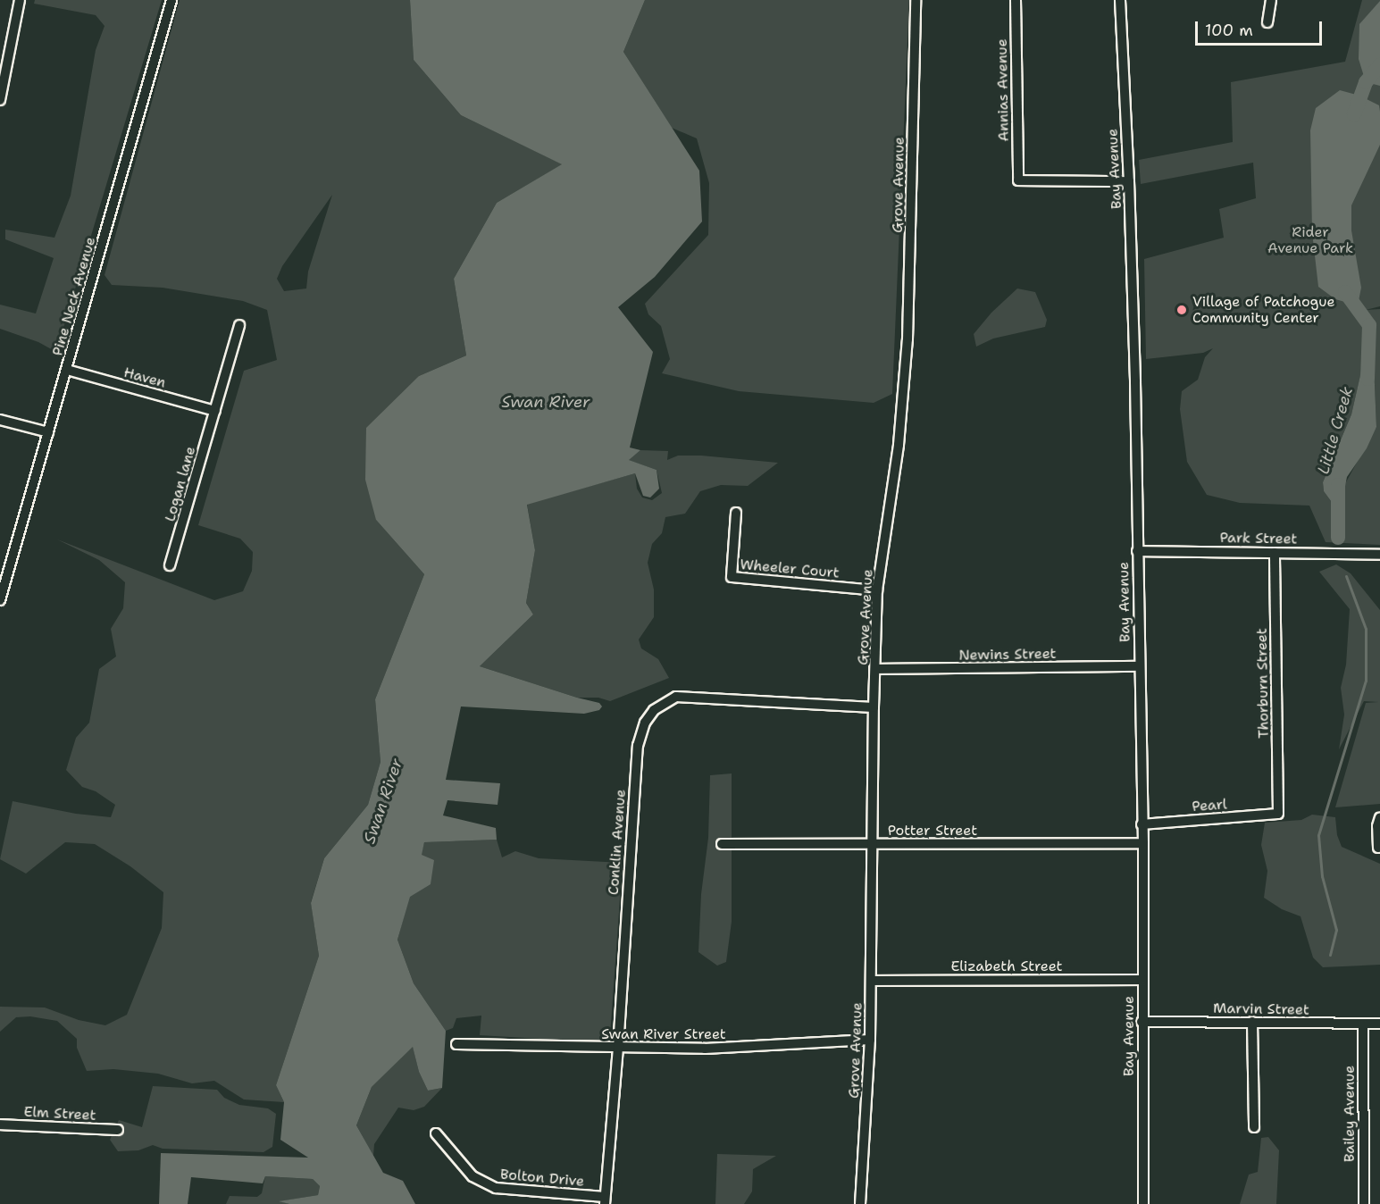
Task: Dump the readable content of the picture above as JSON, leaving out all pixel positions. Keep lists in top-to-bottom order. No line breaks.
{"streets":{"street":["Annias Avenue","Bay Avenue","Grove Avenue","Pine Neck Avenue","Haven","Logan lane","Park Street","Wheeler Court","Newins Street","Thorburn Street","Pearl","Potter Street","Conklin Avenue","Elizabeth Street","Marvin Street","Swan River Street","Elm Street","Bailey Avenue","Bolton Drive"]},"crossings":[["Annias Avenue","Bay Avenue"],["Bay Avenue","Park Street"],["Bay Avenue","Newins Street"],["Bay Avenue","Pearl"],["Bay Avenue","Potter Street"],["Bay Avenue","Elizabeth Street"],["Bay Avenue","Marvin Street"],["Grove Avenue","Wheeler Court"],["Grove Avenue","Newins Street"],["Grove Avenue","Potter Street"],["Grove Avenue","Conklin Avenue"],["Grove Avenue","Elizabeth Street"],["Grove Avenue","Swan River Street"],["Pine Neck Avenue","Haven"],["Haven","Logan lane"],["Park Street","Thorburn Street"],["Thorburn Street","Pearl"],["Conklin Avenue","Swan River Street"],["Conklin Avenue","Bolton Drive"],["Marvin Street","Bailey Avenue"]],"water":["Swan River","Little Creek"],"parks":["Rider Avenue Park"],"places":["Village of Patchogue Community Center"],"scale_bar":"100 m"}
